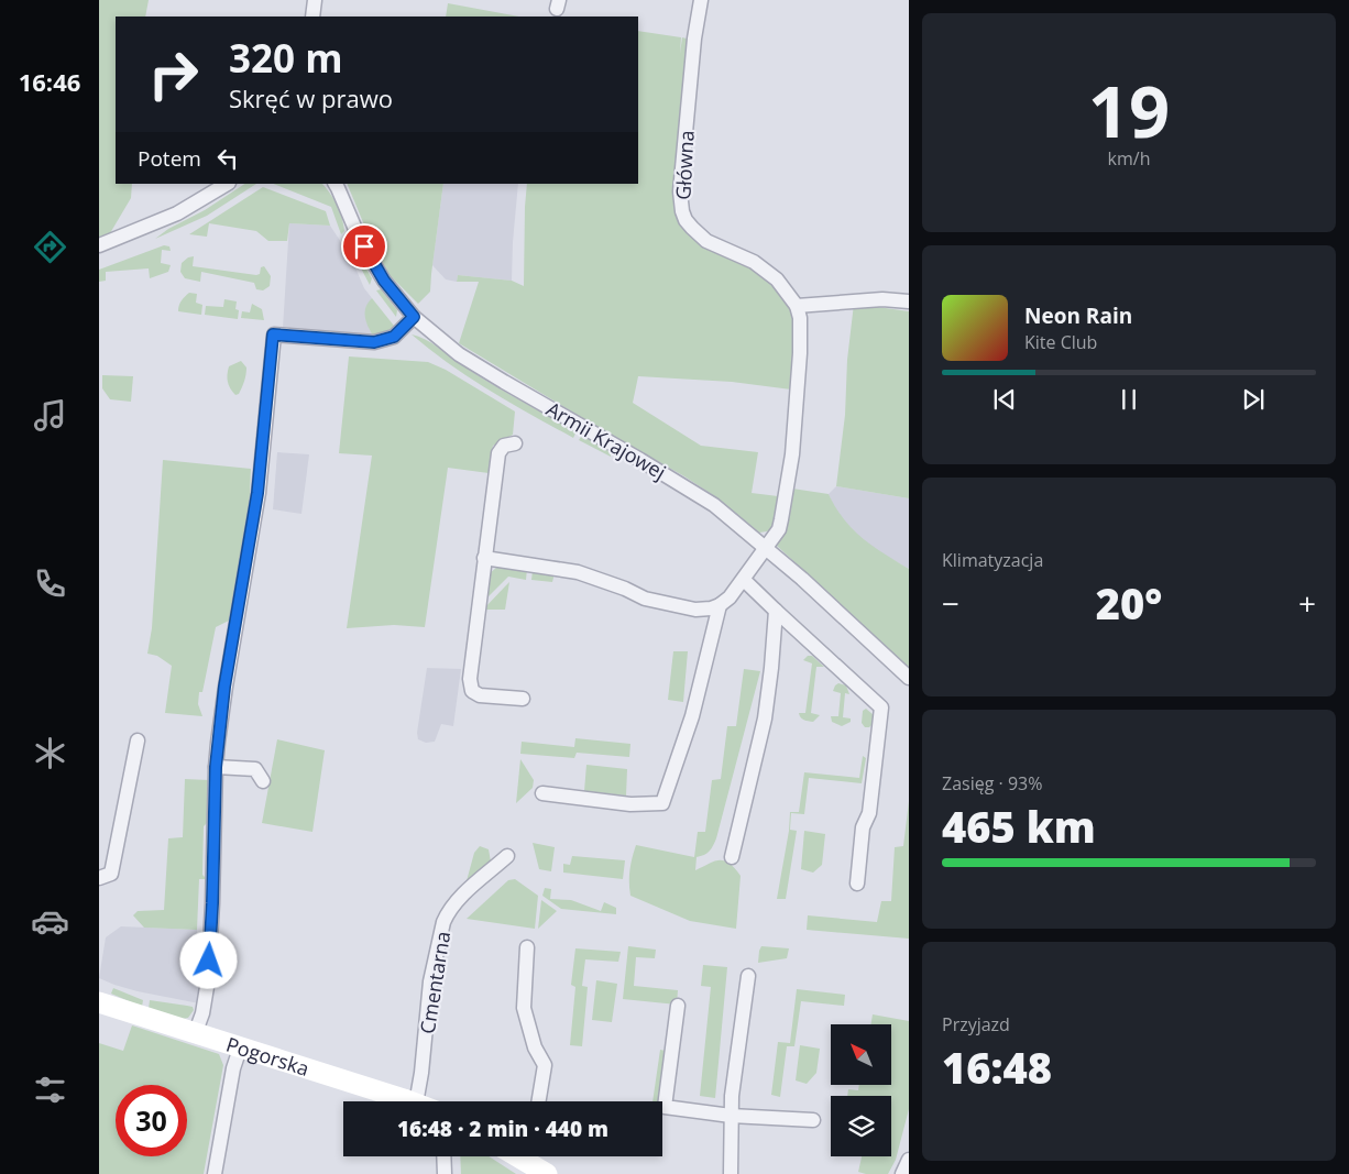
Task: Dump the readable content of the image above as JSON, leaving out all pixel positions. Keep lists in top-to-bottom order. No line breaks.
{"streets":{"street":["Główna","Armii Krajowej","Cmentarna","Pogorska"]},"north":"top left","page":{"tabs":"16:46","tile":[["19","km/h"],"Klimatyzacja",["Zasięg · 93%","465 km"],["Przyjazd","16:48"]],"turn":["320 m","Skręć w prawo"],"then":"Potem","song":["Neon Rain","Kite Club"],"heat":["−","20°","+"],"limit":"30","trip":"16:48 · 2 min · 440 m"}}
